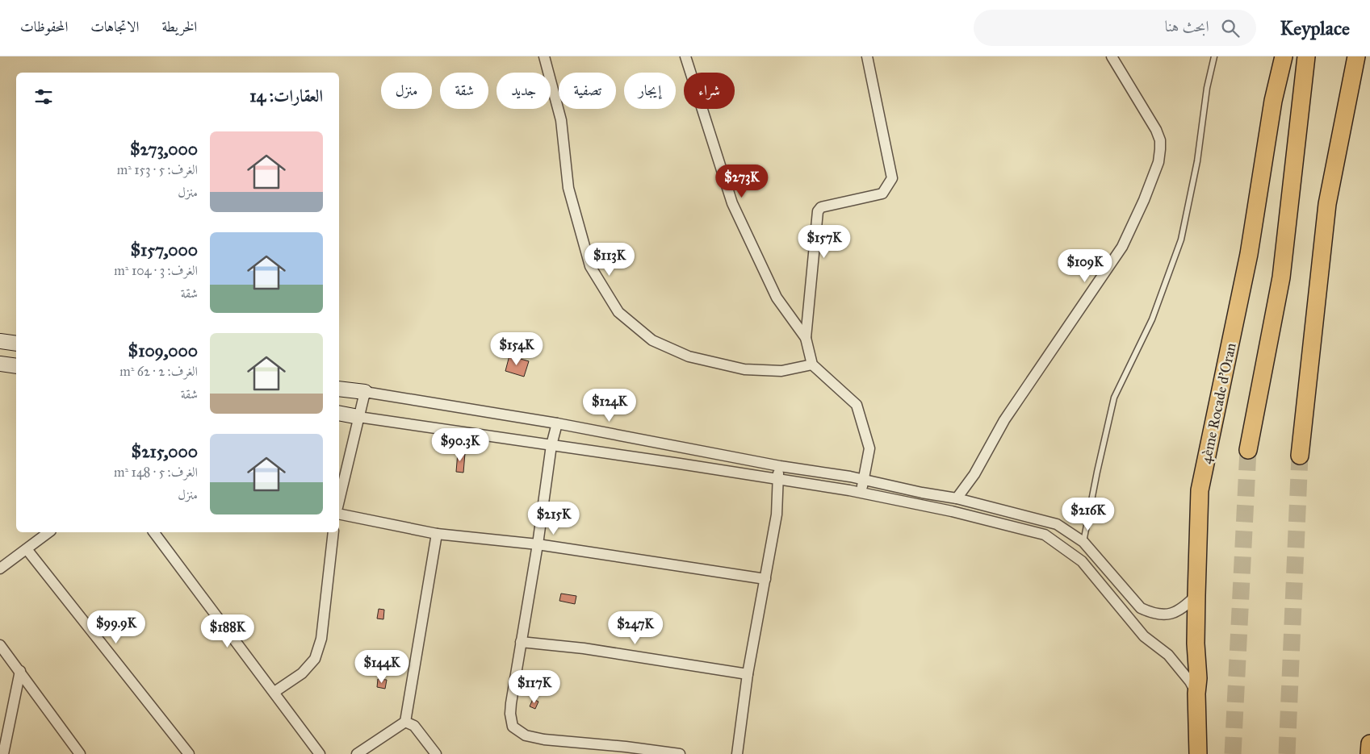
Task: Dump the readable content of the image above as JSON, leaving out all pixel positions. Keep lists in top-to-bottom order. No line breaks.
{"streets":{"highway":["4ème Rocade d'Oran"]},"page":{"header":"Keyplace","search":"ابحث هنا","nav":["الخريطة","الاتجاهات","المحفوظات"],"chip":["شراء","إيجار","تصفية","جديد","شقة","منزل"],"heading":"العقارات: 14","list":[{"name":"$273,000","note":"الغرف: 5 · 153 m² · منزل"},{"name":"$157,000","note":"الغرف: 3 · 104 m² · شقة"},{"name":"$109,000","note":"الغرف: 2 · 62 m² · شقة"},{"name":"$215,000","note":"الغرف: 5 · 148 m² · منزل"}],"price":["$273K","$157K","$113K","$109K","$154K","$124K","$90.3K","$216K","$215K","$99.9K","$247K","$188K","$144K","$117K"]}}
